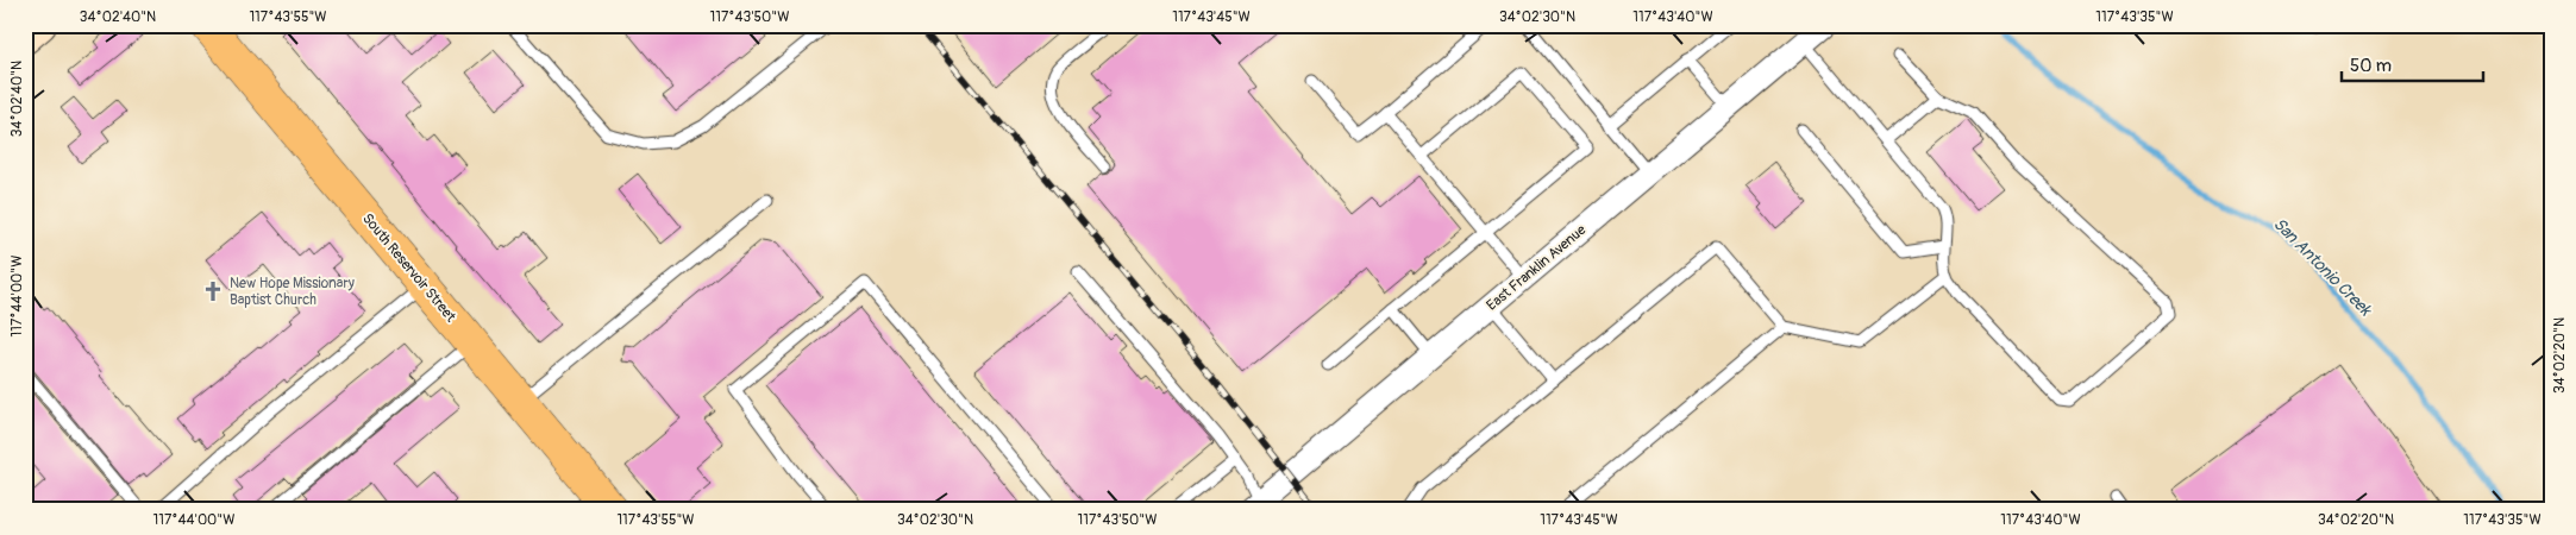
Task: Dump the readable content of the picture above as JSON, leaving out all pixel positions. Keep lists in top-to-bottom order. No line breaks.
{"streets":{"main road":["South Reservoir Street"],"street":["East Franklin Avenue"]},"water":["San Antonio Creek"],"places":{"church":["New Hope Missionary Baptist Church"]},"scale_bar":"50 m","coordinates":["34°02'40\"N","117°43'55\"W","117°43'50\"W","117°43'45\"W","34°02'30\"N","117°43'40\"W","117°43'35\"W","117°44'00\"W","34°02'20\"N"]}
